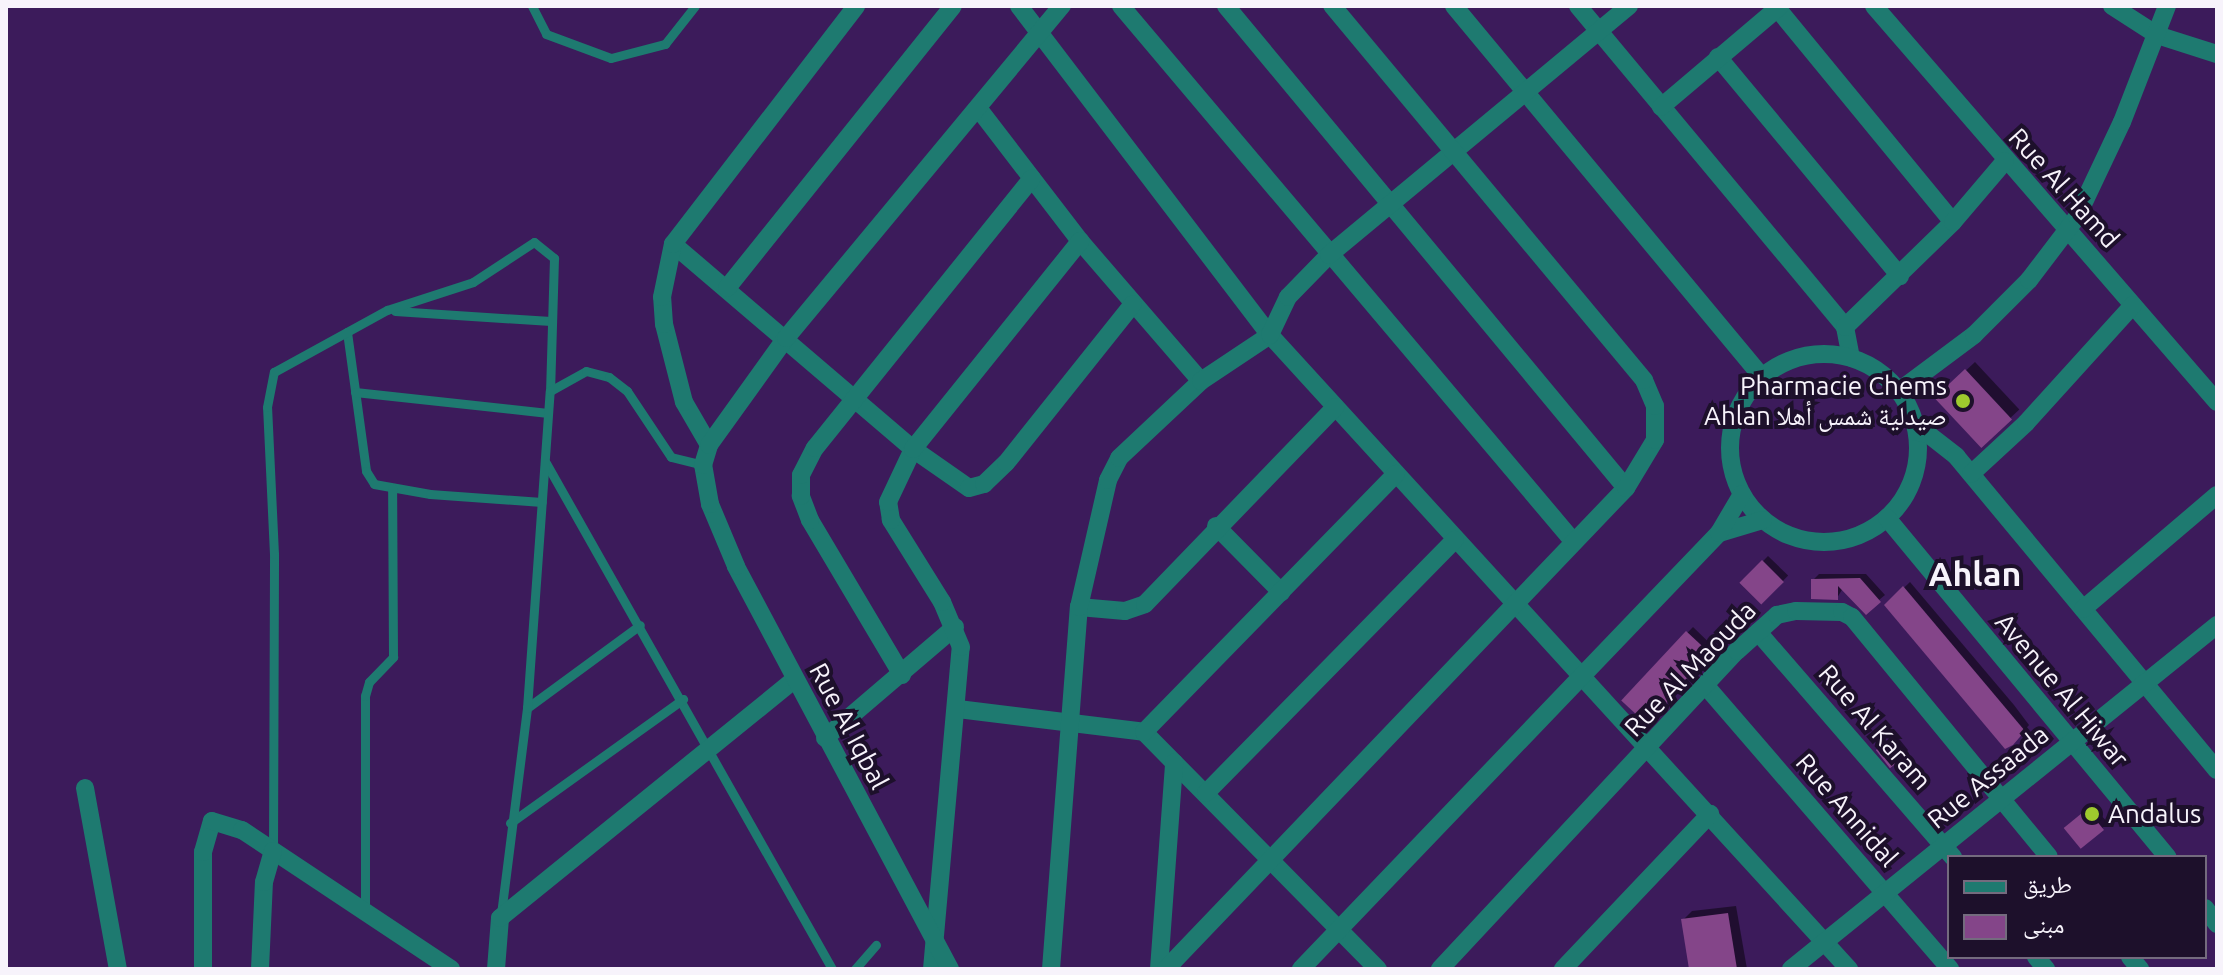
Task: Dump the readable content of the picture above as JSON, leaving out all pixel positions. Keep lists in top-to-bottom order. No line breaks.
{"streets":{"street":["Rue Al Hamd","Rue Al Maouda","Avenue Al Hiwar","Rue Al Iqbal","Rue Al Karam","Rue Assaada","Rue Annidal"]},"crossings":[["Rue Al Maouda","Rue Al Karam"],["Rue Al Maouda","Rue Assaada"],["Rue Al Maouda","Rue Annidal"],["Avenue Al Hiwar","Rue Assaada"],["Rue Al Karam","Rue Assaada"],["Rue Assaada","Rue Annidal"]],"districts":["Ahlan"],"places":["Pharmacie Chems Ahlan صيدلية شمس أهلا","Andalus"],"legend":["طريق","مبنى"]}
